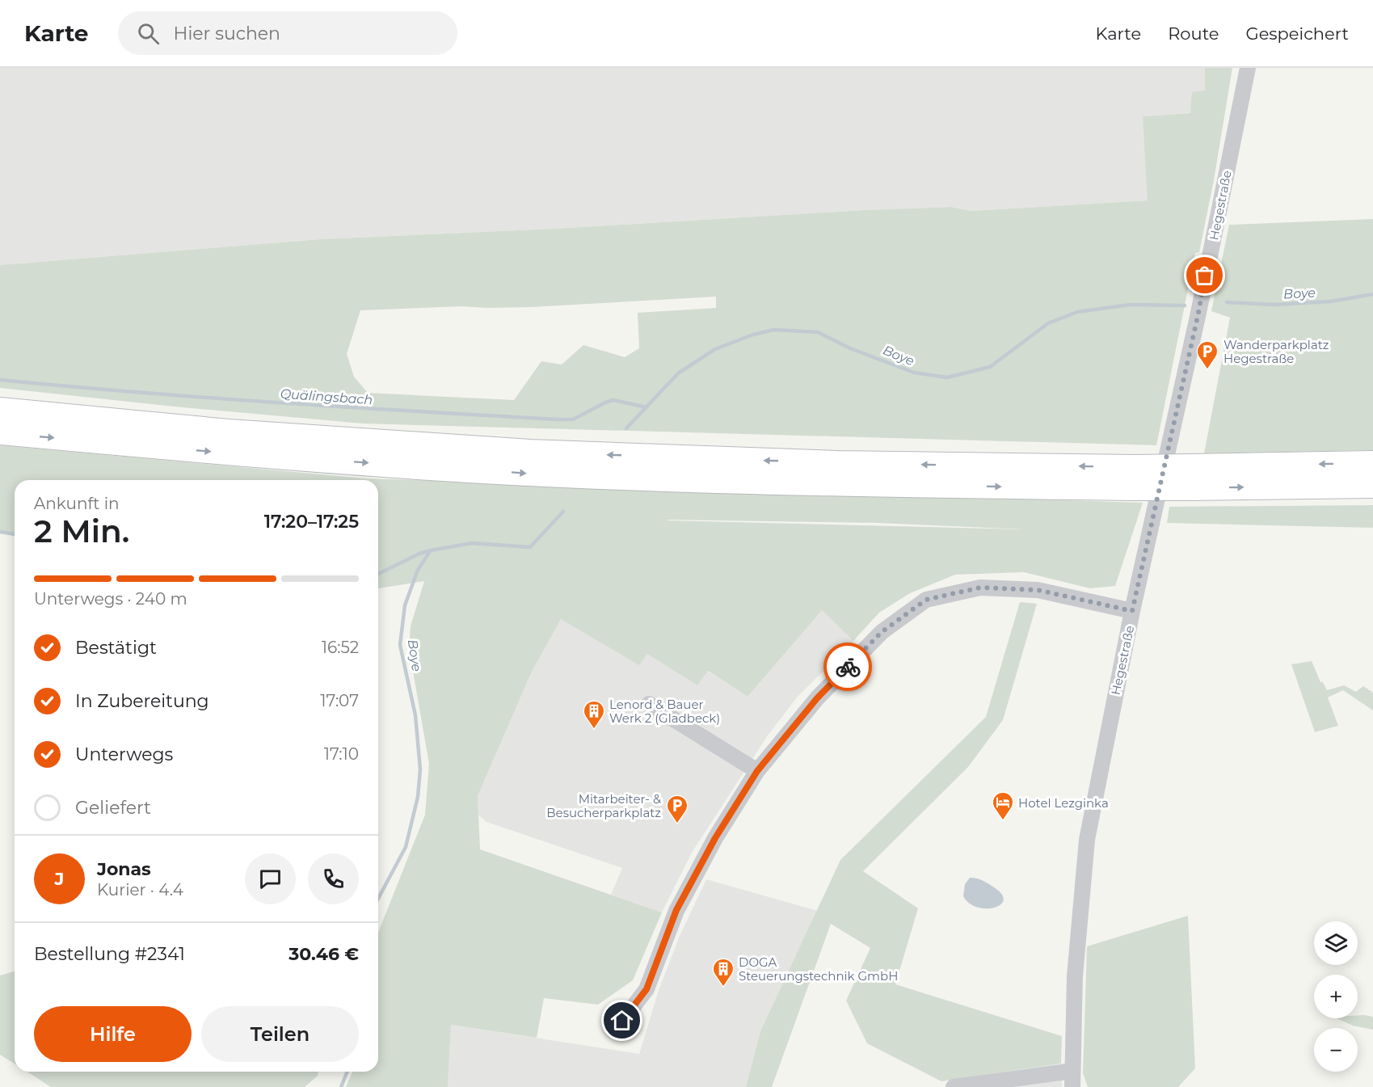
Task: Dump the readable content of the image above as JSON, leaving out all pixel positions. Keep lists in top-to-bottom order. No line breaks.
{"streets":{"street":["Hegestraße"]},"water":["Boye","Quälingsbach"],"places":{"parking":["Wanderparkplatz Hegestraße","Mitarbeiter- & Besucherparkplatz"],"building":["Lenord & Bauer Werk 2 (Gladbeck)","DOGA Steuerungstechnik GmbH"],"hotel":["Hotel Lezginka"]},"page":{"header":"Karte","search":"Hier suchen","nav":["Karte","Route","Gespeichert"],"heading":["2 Min.","Ankunft in","17:20–17:25"],"panel":["Jonas","Kurier · 4.4","Bestellung #2341","30.46 €"],"bar":"Unterwegs · 240 m","list":[["Bestätigt","16:52"],["In Zubereitung","17:07"],["Unterwegs","17:10"],"Geliefert"],"round":"J","map_buttons":["+","−"],"buttons":["Hilfe","Teilen"]}}
